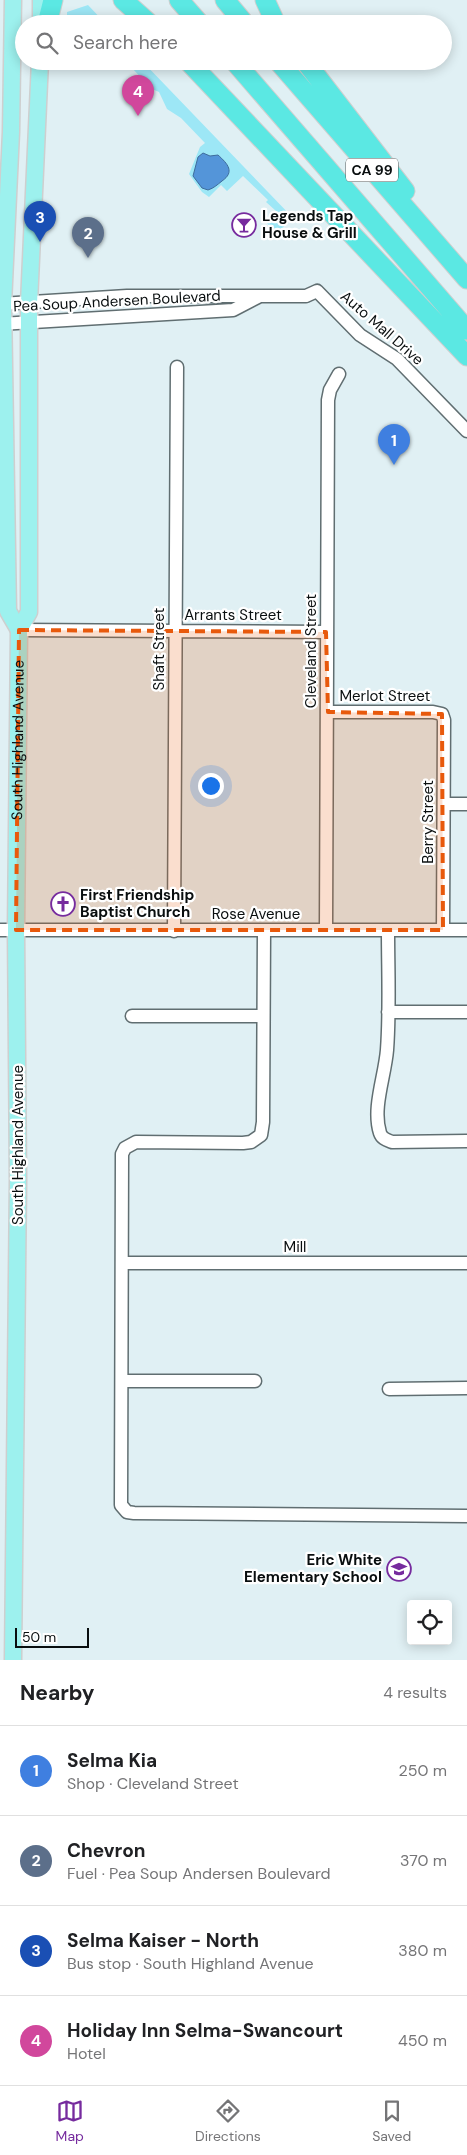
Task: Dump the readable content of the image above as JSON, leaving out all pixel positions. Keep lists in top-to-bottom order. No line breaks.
{"streets":{"highway":["CA 99"],"main road":["South Highland Avenue"],"street":["Pea Soup Andersen Boulevard","Auto Mall Drive","Arrants Street","Shaft Street","Cleveland Street","Merlot Street","Berry Street","Rose Avenue","Mill"]},"crossings":[["Pea Soup Andersen Boulevard","Auto Mall Drive"],["Pea Soup Andersen Boulevard","South Highland Avenue"],["Arrants Street","Shaft Street"],["Arrants Street","Cleveland Street"],["Arrants Street","South Highland Avenue"],["Shaft Street","Rose Avenue"],["Cleveland Street","Merlot Street"],["Cleveland Street","Rose Avenue"],["Merlot Street","Berry Street"],["South Highland Avenue","Rose Avenue"],["Berry Street","Rose Avenue"]],"places":{"bar":["Legends Tap House & Grill"],"church":["First Friendship Baptist Church"],"school or university":["Eric White Elementary School"]},"scale_bar":"50 m","page":{"search":"Search here","pins":["4","3","2","1"],"scale":"50 m","heading":["Nearby","4 results"],"list":[{"mark":"1","name":"Selma Kia","note":"Shop · Cleveland Street","value":"250 m"},{"mark":"2","name":"Chevron","note":"Fuel · Pea Soup Andersen Boulevard","value":"370 m"},{"mark":"3","name":"Selma Kaiser - North","note":"Bus stop · South Highland Avenue","value":"380 m"},{"mark":"4","name":"Holiday Inn Selma-Swancourt","note":"Hotel","value":"450 m"}],"nav":["Map","Directions","Saved"]}}
